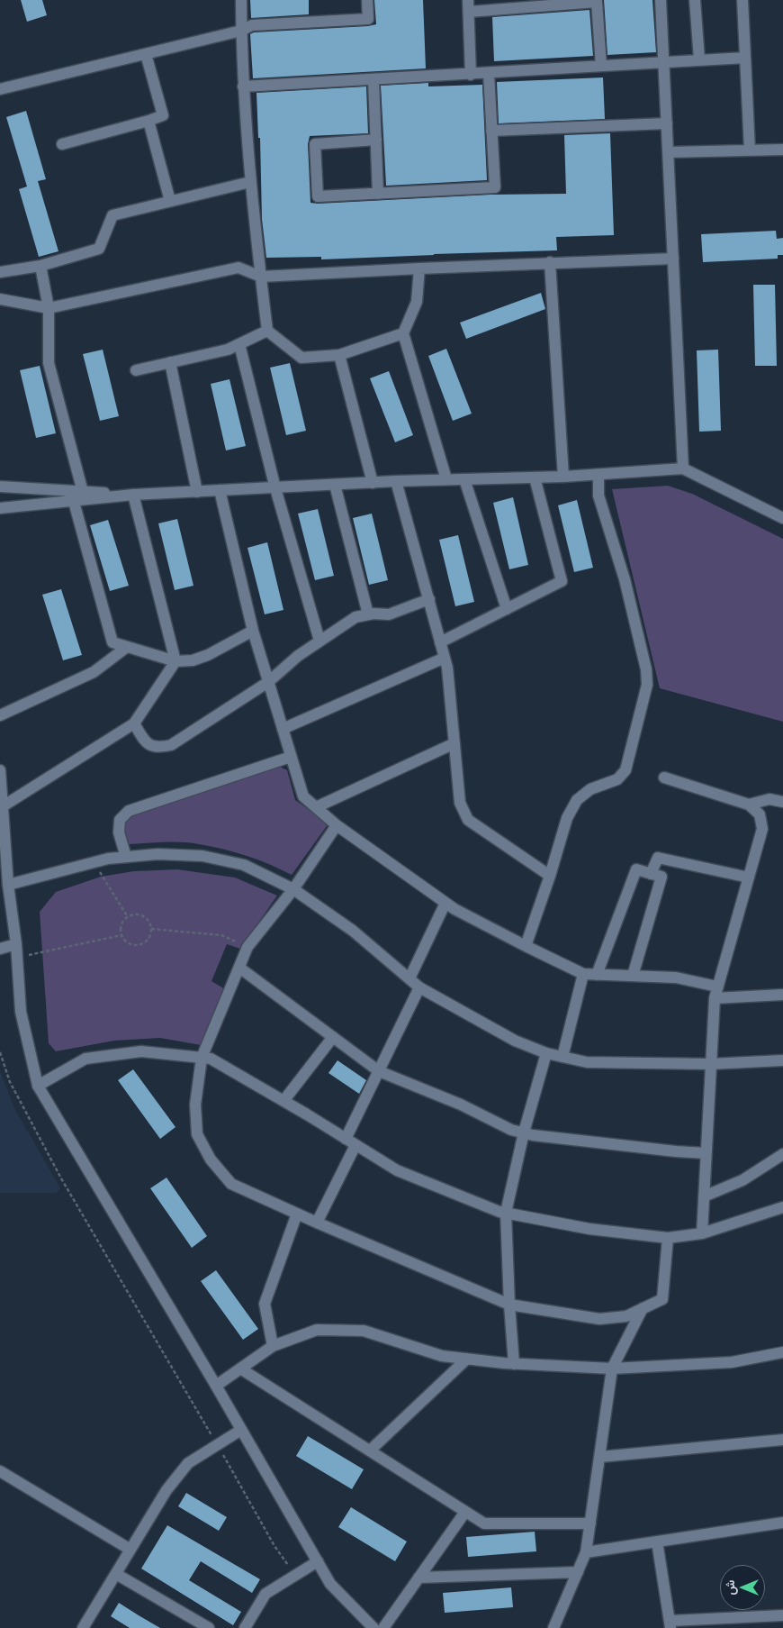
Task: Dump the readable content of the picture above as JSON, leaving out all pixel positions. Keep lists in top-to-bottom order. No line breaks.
{"north":"left"}
